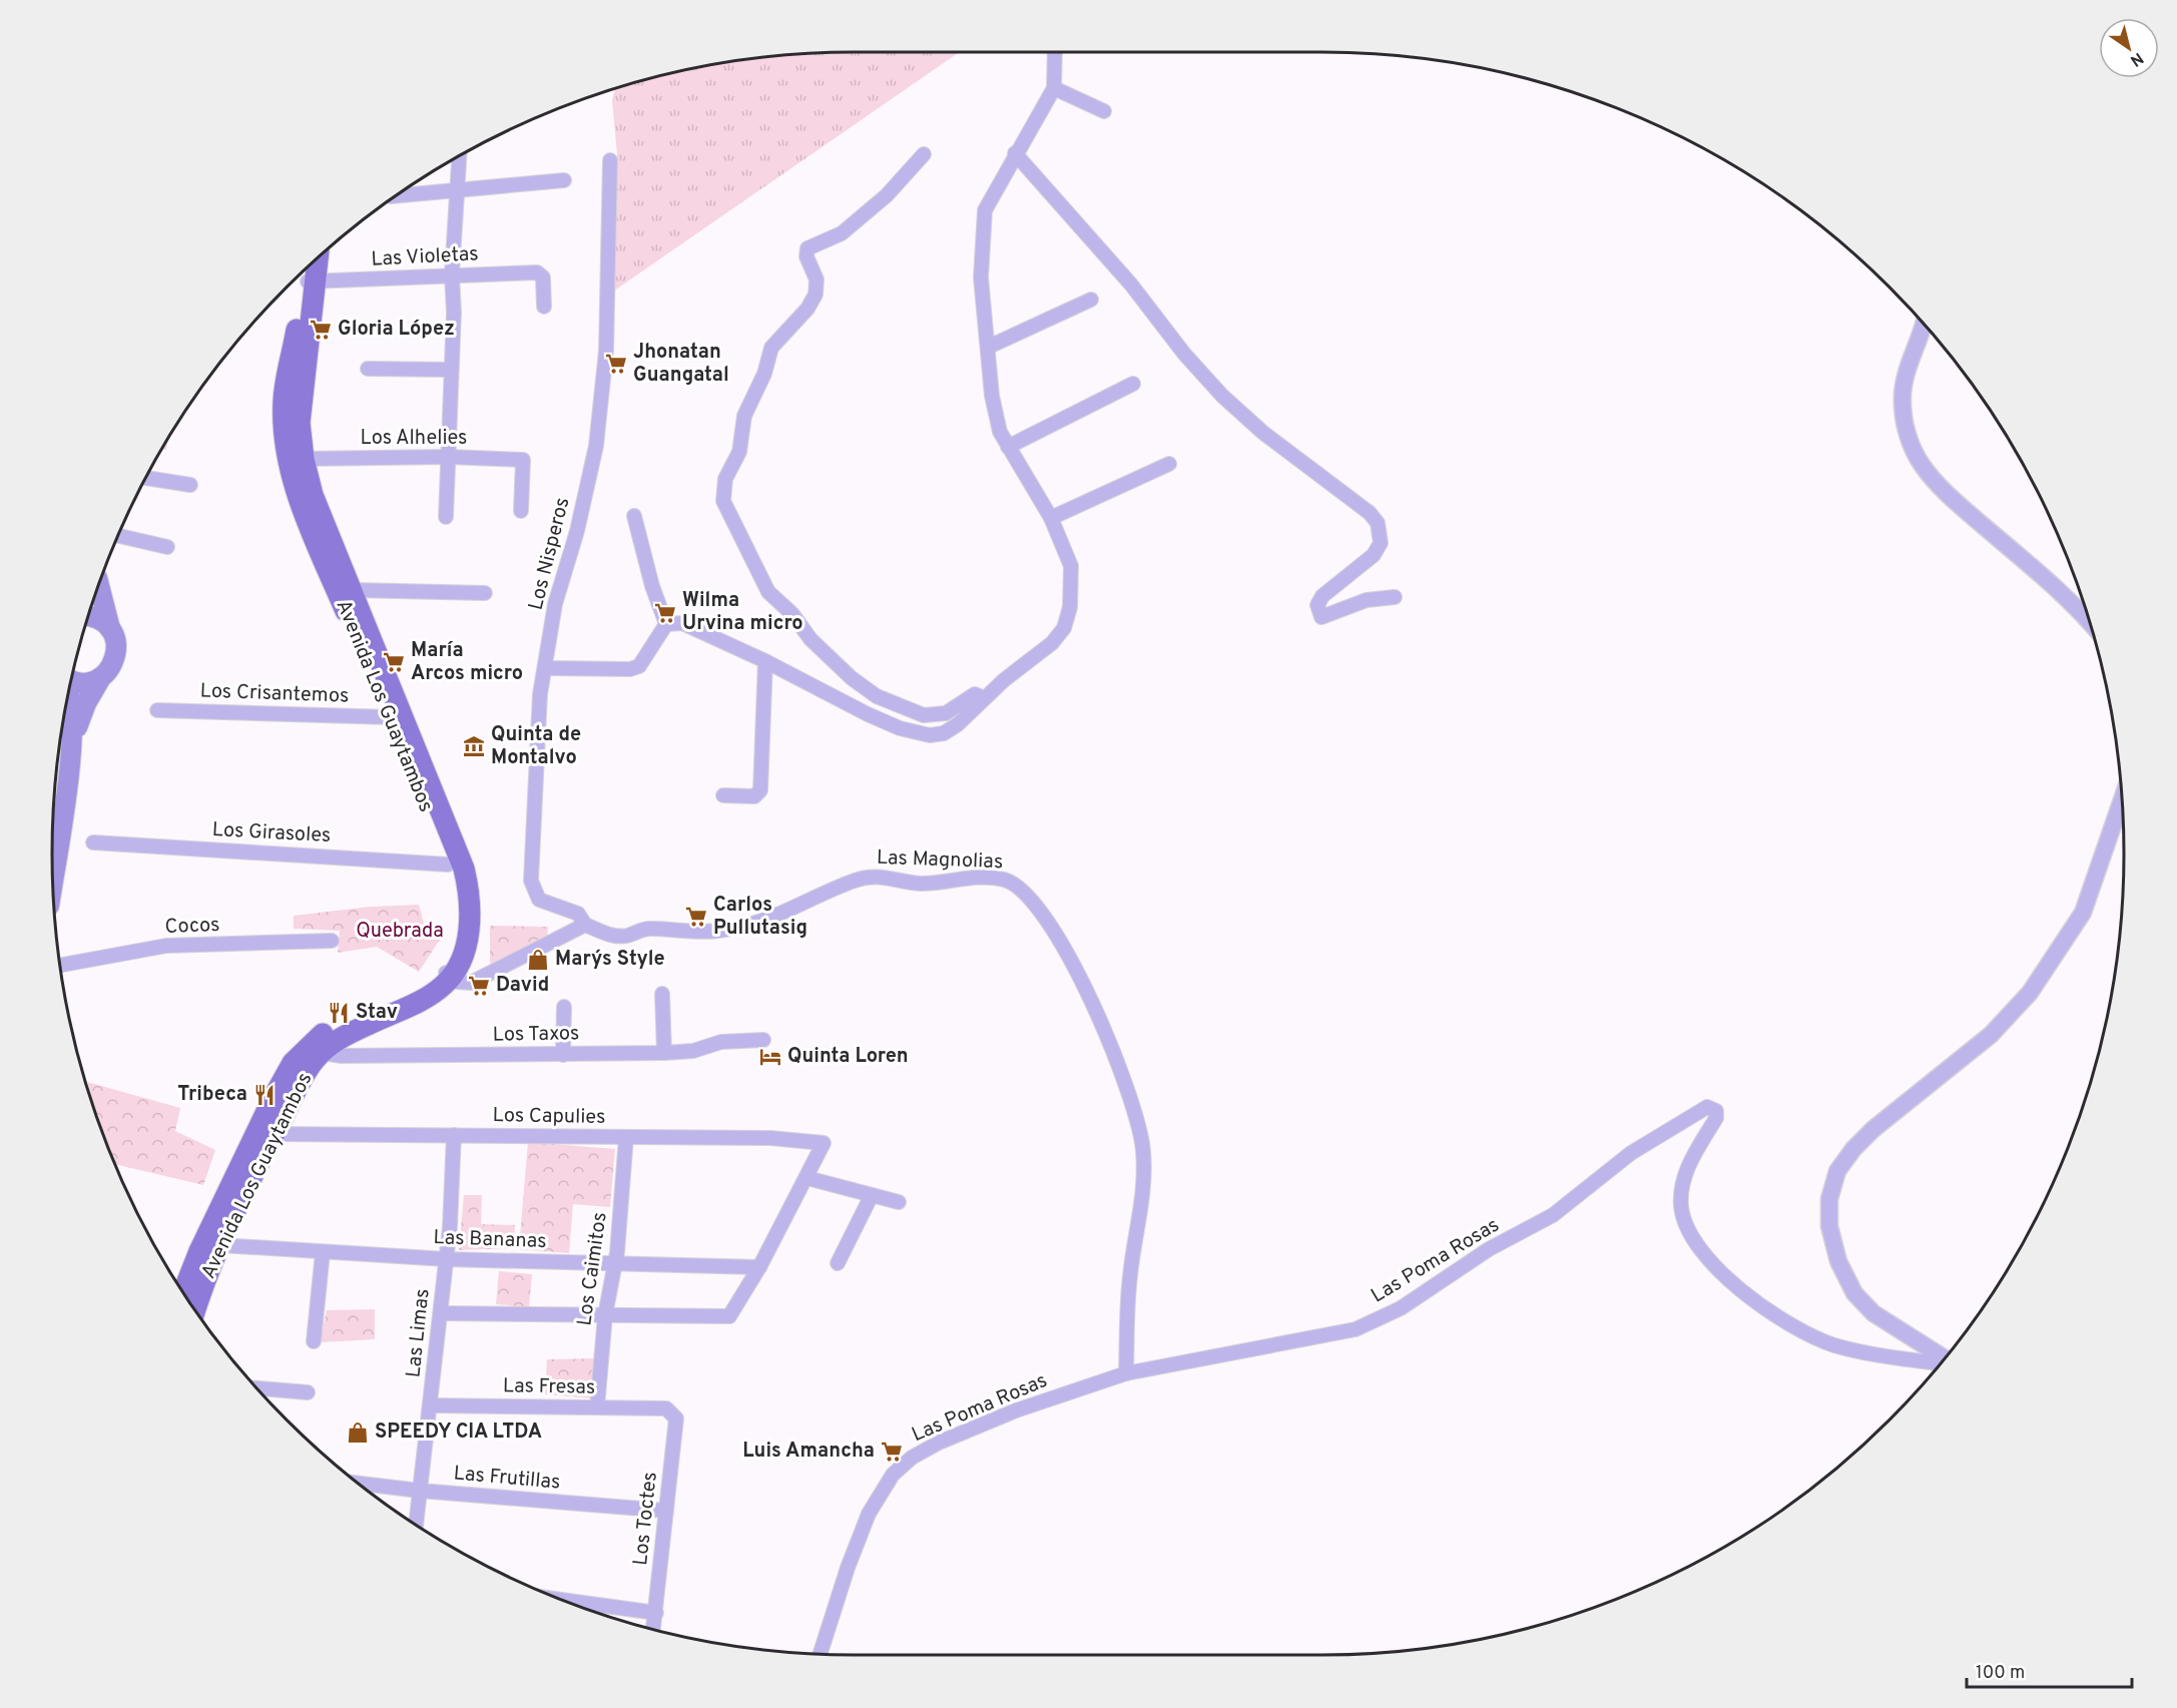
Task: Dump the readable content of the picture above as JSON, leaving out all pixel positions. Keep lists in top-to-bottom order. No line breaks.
{"streets":{"main road":["Avenida Los Guaytambos"],"street":["Las Violetas","Los Alhelies","Los Nisperos","Los Crisantemos","Los Girasoles","Las Magnolias","Cocos","Los Taxos","Los Capulies","Las Bananas","Las Poma Rosas","Los Caimitos","Las Limas","Las Fresas","Las Frutillas","Los Toctes"]},"crossings":[["Las Violetas","Avenida Los Guaytambos"],["Los Alhelies","Avenida Los Guaytambos"],["Los Nisperos","Las Magnolias"],["Los Crisantemos","Avenida Los Guaytambos"],["Avenida Los Guaytambos","Los Girasoles"],["Avenida Los Guaytambos","Los Taxos"],["Avenida Los Guaytambos","Los Capulies"],["Avenida Los Guaytambos","Las Bananas"],["Las Magnolias","Las Poma Rosas"],["Los Capulies","Los Caimitos"],["Los Capulies","Las Limas"],["Las Bananas","Los Caimitos"],["Las Bananas","Las Limas"],["Los Caimitos","Las Fresas"],["Las Limas","Las Fresas"],["Las Limas","Las Frutillas"],["Las Fresas","Los Toctes"],["Las Frutillas","Los Toctes"]],"parks":["Quebrada"],"places":{"supermarket":["Gloria López","Jhonatan Guangatal","Wilma Urvina micro","María Arcos micro","Carlos Pullutasig","David","Luis Amancha"],"museum":["Quinta de Montalvo"],"shop":["Mary´s Style","SPEEDY CIA LTDA"],"restaurant":["Stav","Tribeca"],"hotel":["Quinta Loren"]},"scale_bar":"100 m","north":"bottom right"}
